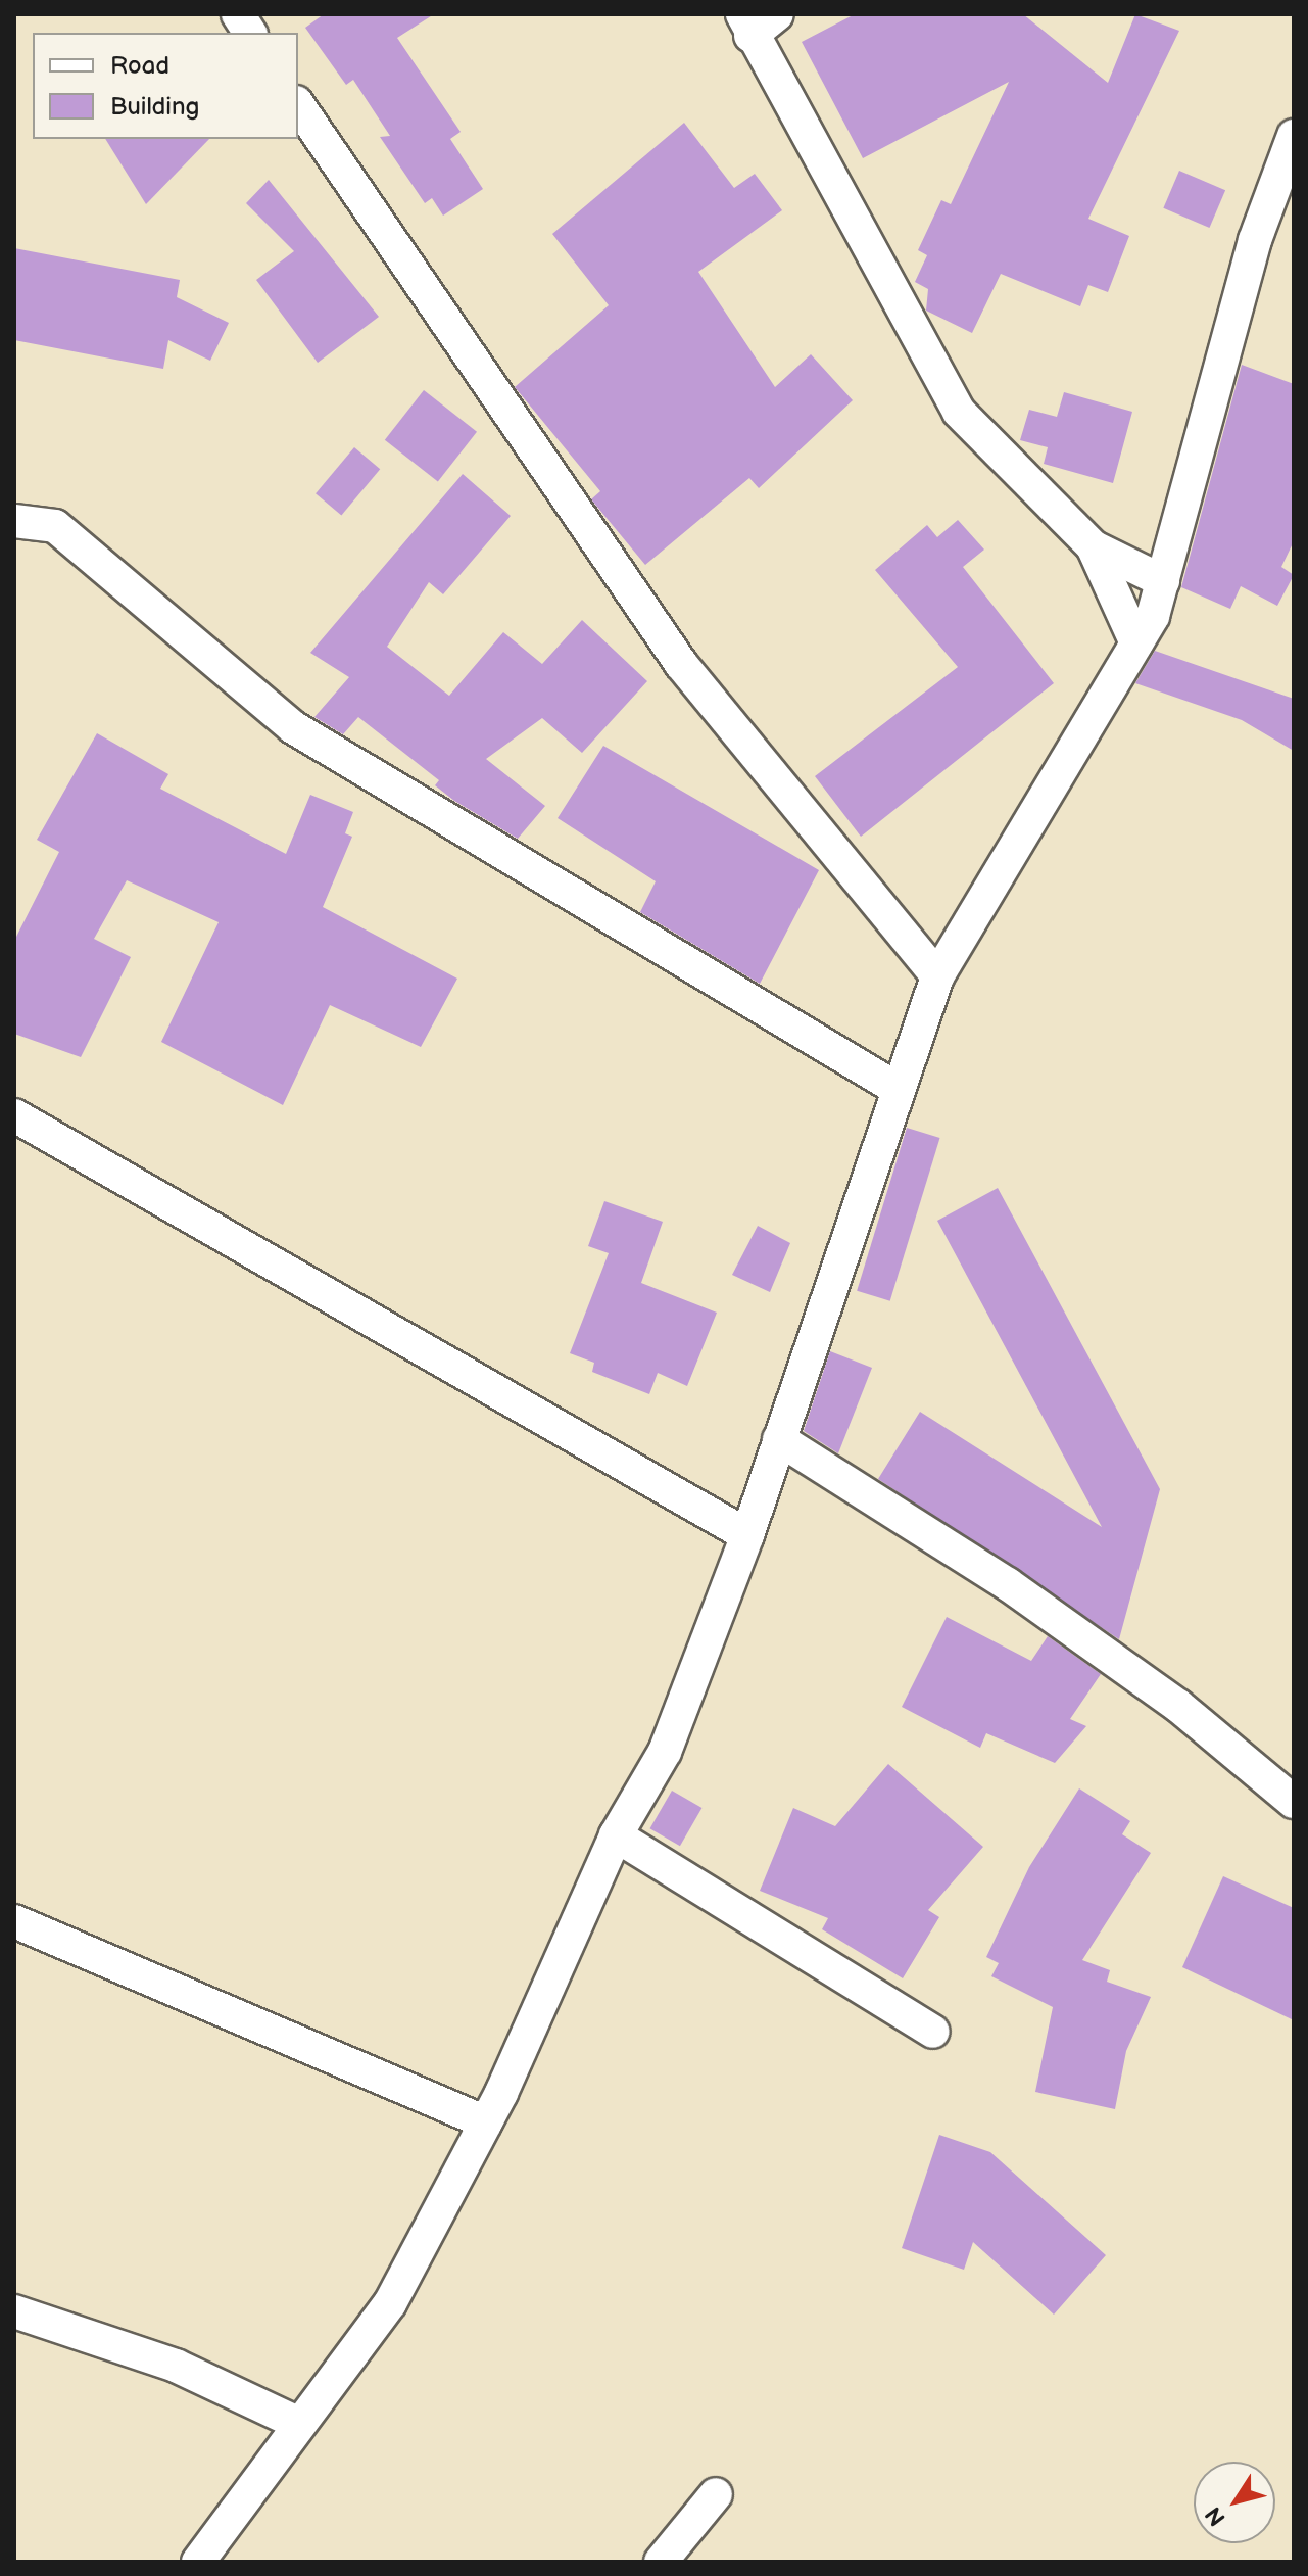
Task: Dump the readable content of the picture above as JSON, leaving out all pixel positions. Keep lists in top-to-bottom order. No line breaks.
{"legend":["Road","Building"],"north":"bottom left"}
